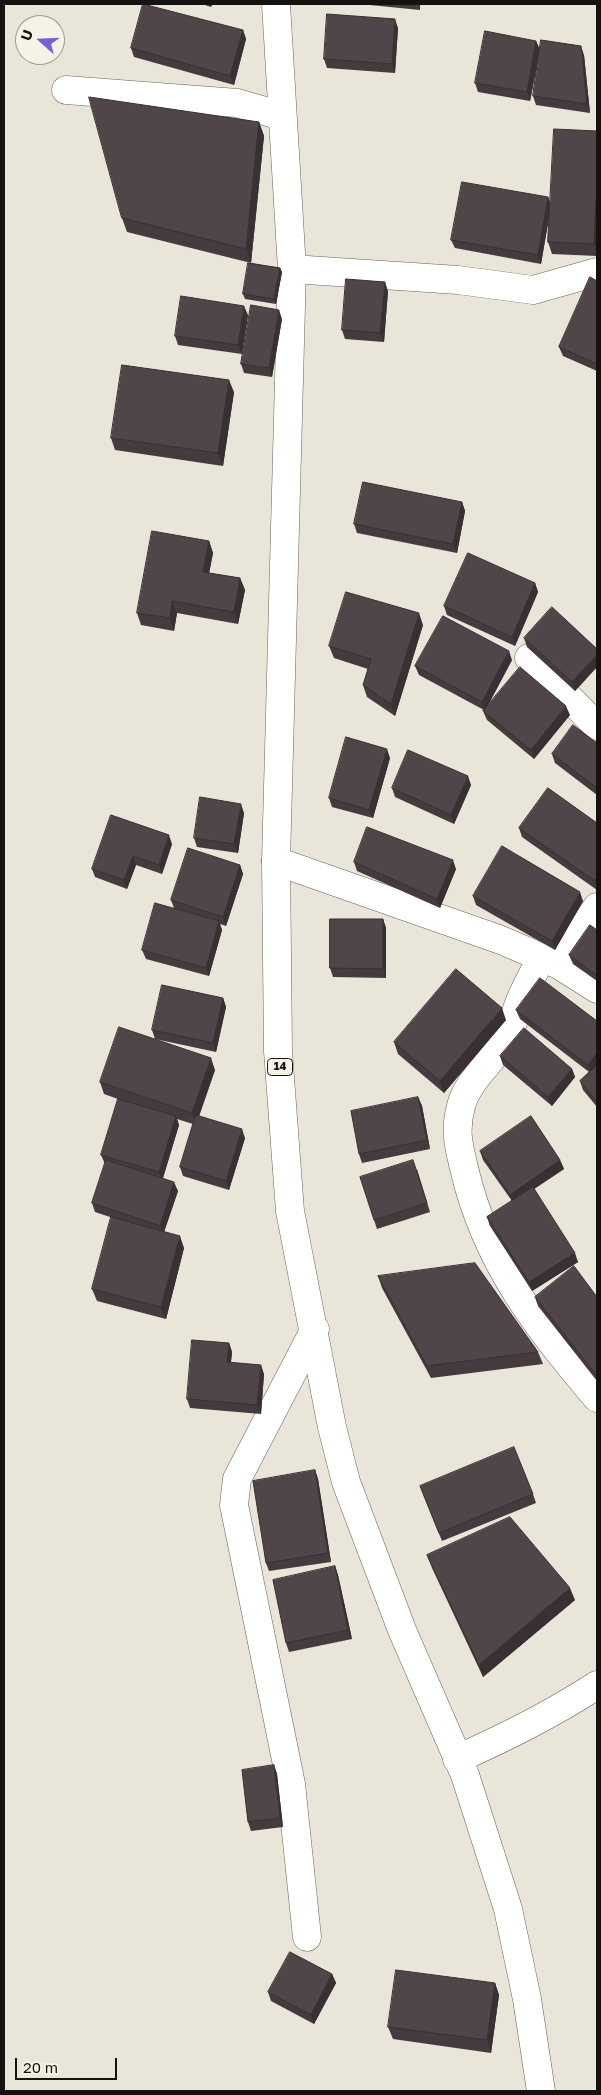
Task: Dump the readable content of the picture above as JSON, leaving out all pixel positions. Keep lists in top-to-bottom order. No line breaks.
{"streets":{"main road":["14"]},"scale_bar":"20 m","north":"left"}
